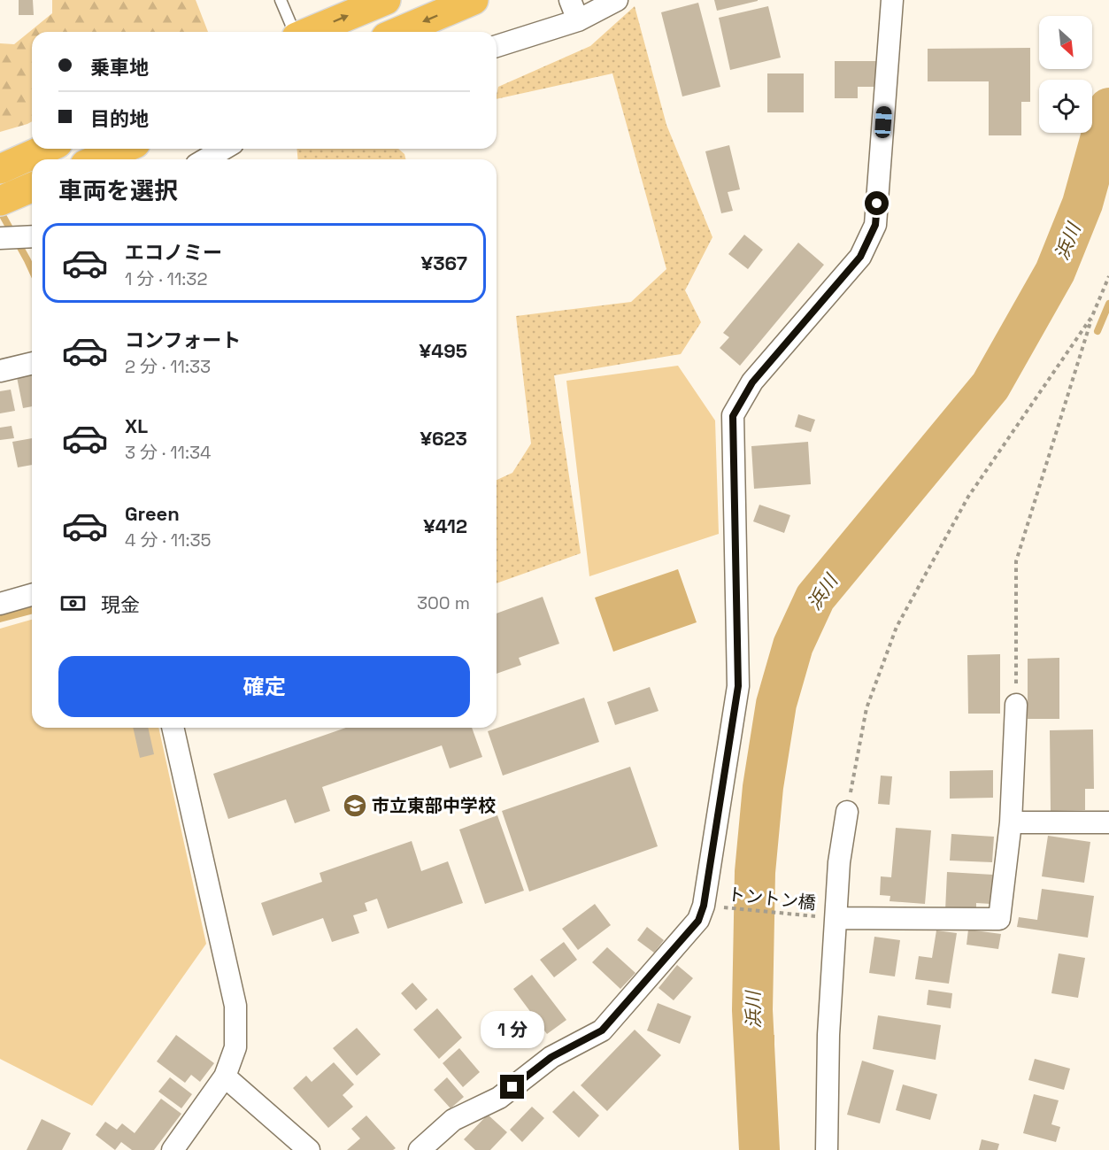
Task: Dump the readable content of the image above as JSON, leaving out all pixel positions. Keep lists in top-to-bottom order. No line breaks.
{"streets":{"path":["トントン橋"]},"water":["浜川"],"places":{"school or university":["市立東部中学校"]},"north":"bottom right","page":{"banner":["乗車地","目的地"],"heading":"車両を選択","list":[{"name":"エコノミー","note":"1 分 · 11:32","value":"¥367"},{"name":"コンフォート","note":"2 分 · 11:33","value":"¥495"},{"name":"XL","note":"3 分 · 11:34","value":"¥623"},{"name":"Green","note":"4 分 · 11:35","value":"¥412"}],"pay":["現金","300 m"],"buttons":"確定","bubble":"1 分"}}
